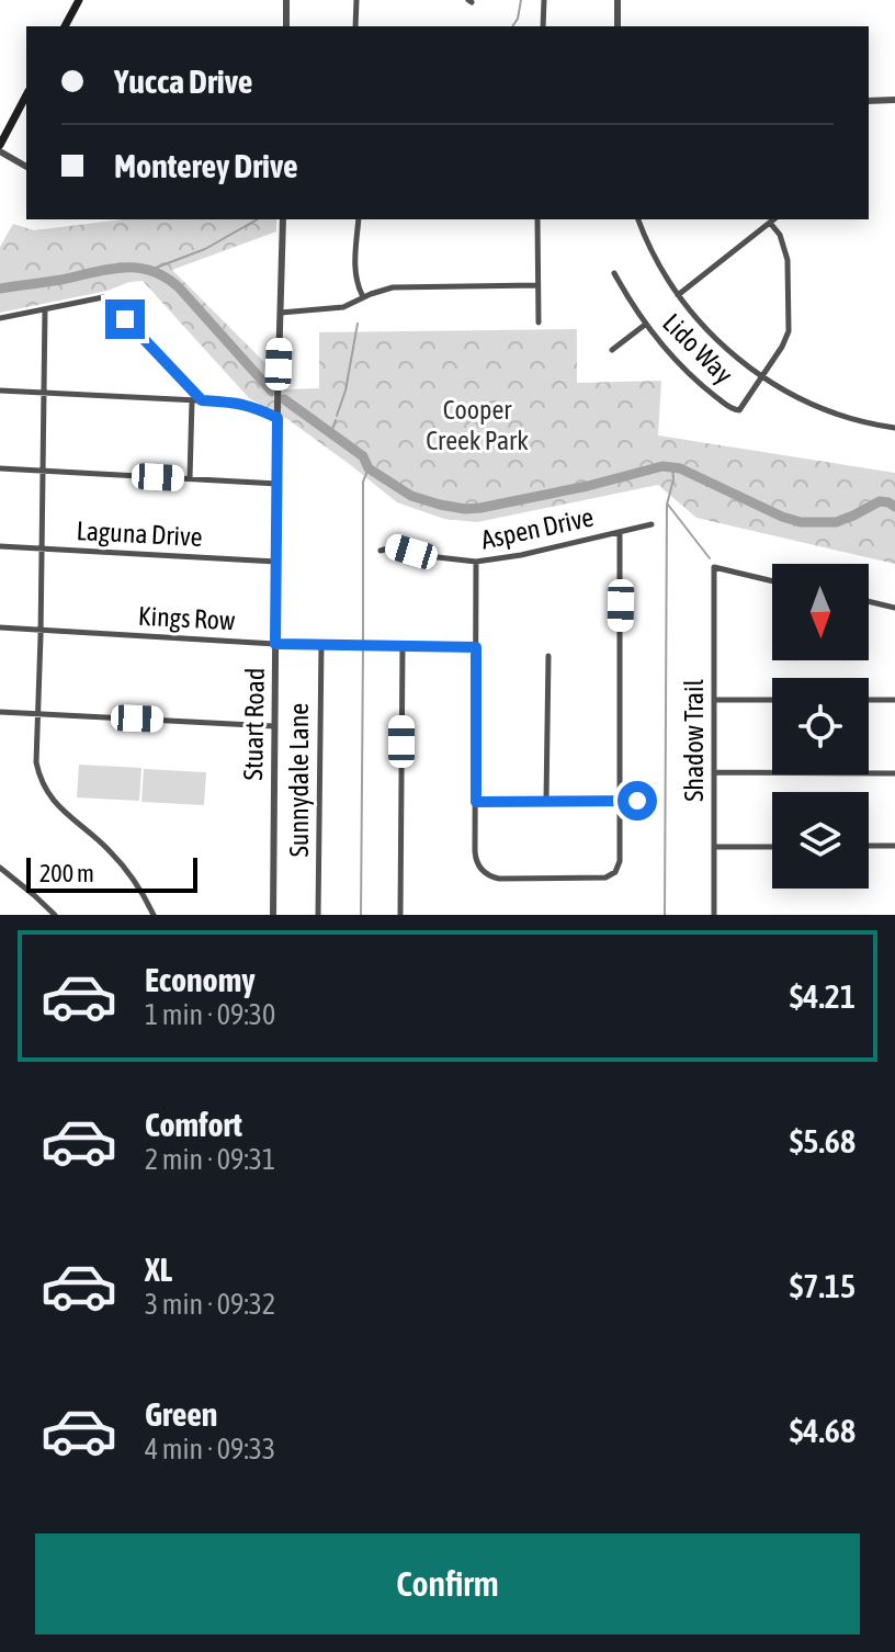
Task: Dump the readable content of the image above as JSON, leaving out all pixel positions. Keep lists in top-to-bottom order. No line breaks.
{"streets":{"street":["Lido Way","Aspen Drive","Laguna Drive","Kings Row","Stuart Road","Shadow Trail","Sunnydale Lane"]},"crossings":[["Laguna Drive","Stuart Road"],["Kings Row","Stuart Road"],["Kings Row","Sunnydale Lane"]],"parks":["Cooper Creek Park"],"scale_bar":"200 m","north":"bottom","page":{"banner":["Yucca Drive","Monterey Drive"],"scale":"200 m","list":[{"name":"Economy","note":"1 min · 09:30","value":"$4.21"},{"name":"Comfort","note":"2 min · 09:31","value":"$5.68"},{"name":"XL","note":"3 min · 09:32","value":"$7.15"},{"name":"Green","note":"4 min · 09:33","value":"$4.68"}],"buttons":"Confirm"}}
